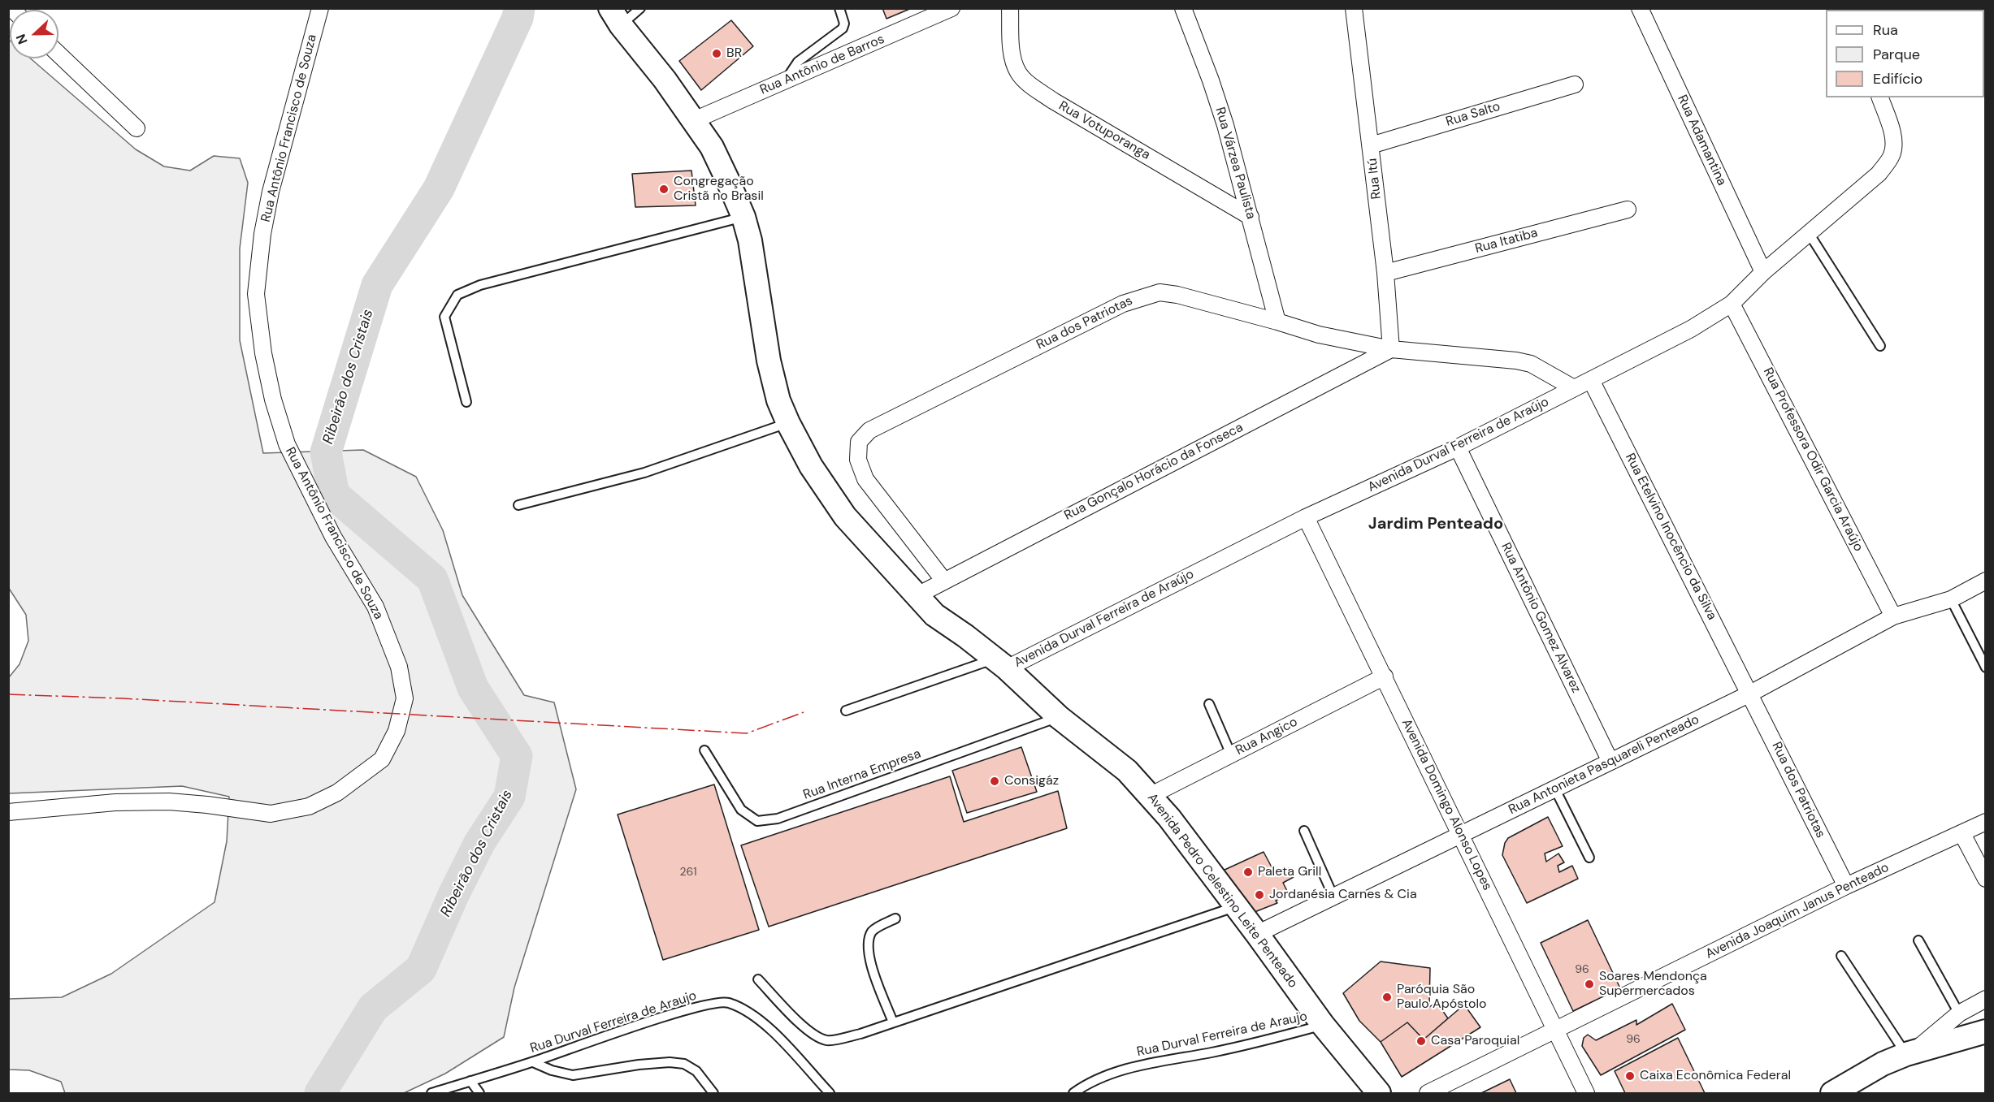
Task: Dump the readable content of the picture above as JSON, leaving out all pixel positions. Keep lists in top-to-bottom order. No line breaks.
{"streets":{"street":["Rua Antônio de Barros","Rua Salto","Rua Antônio Francisco de Souza","Rua Votuporanga","Rua Adamantina","Rua Várzea Paulista","Rua Itú","Rua Itatiba","Rua dos Patriotas","Avenida Durval Ferreira de Araújo","Rua Professora Odir Garcia Araújo","Rua Gonçalo Horácio da Fonseca","Rua Etelvino Inocêncio da Silva","Rua Antônio Gomez Alvarez","Rua Angico","Rua Antonieta Pasquareli Penteado","Avenida Domingo Alonso Lopes","Avenida Pedro Celestino Leite Penteado","Avenida Joaquim Janus Penteado"],"lane":["Rua Interna Empresa","Rua Durval Ferreira de Araujo"]},"crossings":[["Rua Antônio de Barros","Avenida Pedro Celestino Leite Penteado"],["Rua Salto","Rua Itú"],["Rua Votuporanga","Rua Várzea Paulista"],["Rua Adamantina","Avenida Durval Ferreira de Araújo"],["Rua Várzea Paulista","Rua dos Patriotas"],["Rua Itú","Rua Itatiba"],["Rua Itú","Rua dos Patriotas"],["Rua Itú","Rua Gonçalo Horácio da Fonseca"],["Rua dos Patriotas","Avenida Durval Ferreira de Araújo"],["Rua dos Patriotas","Rua Gonçalo Horácio da Fonseca"],["Rua dos Patriotas","Rua Etelvino Inocêncio da Silva"],["Rua dos Patriotas","Rua Antonieta Pasquareli Penteado"],["Rua dos Patriotas","Avenida Joaquim Janus Penteado"],["Avenida Durval Ferreira de Araújo","Rua Professora Odir Garcia Araújo"],["Avenida Durval Ferreira de Araújo","Rua Etelvino Inocêncio da Silva"],["Avenida Durval Ferreira de Araújo","Rua Antônio Gomez Alvarez"],["Avenida Durval Ferreira de Araújo","Avenida Domingo Alonso Lopes"],["Avenida Durval Ferreira de Araújo","Avenida Pedro Celestino Leite Penteado"],["Rua Professora Odir Garcia Araújo","Rua Antonieta Pasquareli Penteado"],["Rua Gonçalo Horácio da Fonseca","Avenida Pedro Celestino Leite Penteado"],["Rua Etelvino Inocêncio da Silva","Rua Antonieta Pasquareli Penteado"],["Rua Antônio Gomez Alvarez","Rua Antonieta Pasquareli Penteado"],["Rua Angico","Avenida Domingo Alonso Lopes"],["Rua Angico","Avenida Pedro Celestino Leite Penteado"],["Rua Antonieta Pasquareli Penteado","Avenida Domingo Alonso Lopes"],["Rua Antonieta Pasquareli Penteado","Avenida Pedro Celestino Leite Penteado"],["Rua Interna Empresa","Avenida Pedro Celestino Leite Penteado"],["Avenida Domingo Alonso Lopes","Avenida Joaquim Janus Penteado"],["Avenida Pedro Celestino Leite Penteado","Rua Durval Ferreira de Araujo"]],"districts":["Jardim Penteado"],"water":["Ribeirão dos Cristais"],"places":["BR","Congregação Cristã no Brasil","Consigáz","Paleta Grill","Jordanésia Carnes & Cia","Soares Mendonça Supermercados","Paróquia São Paulo Apóstolo","Casa Paroquial","Caixa Econômica Federal"],"house_numbers":["261","96","96"],"legend":["Rua","Parque","Edifício"],"north":"left"}
